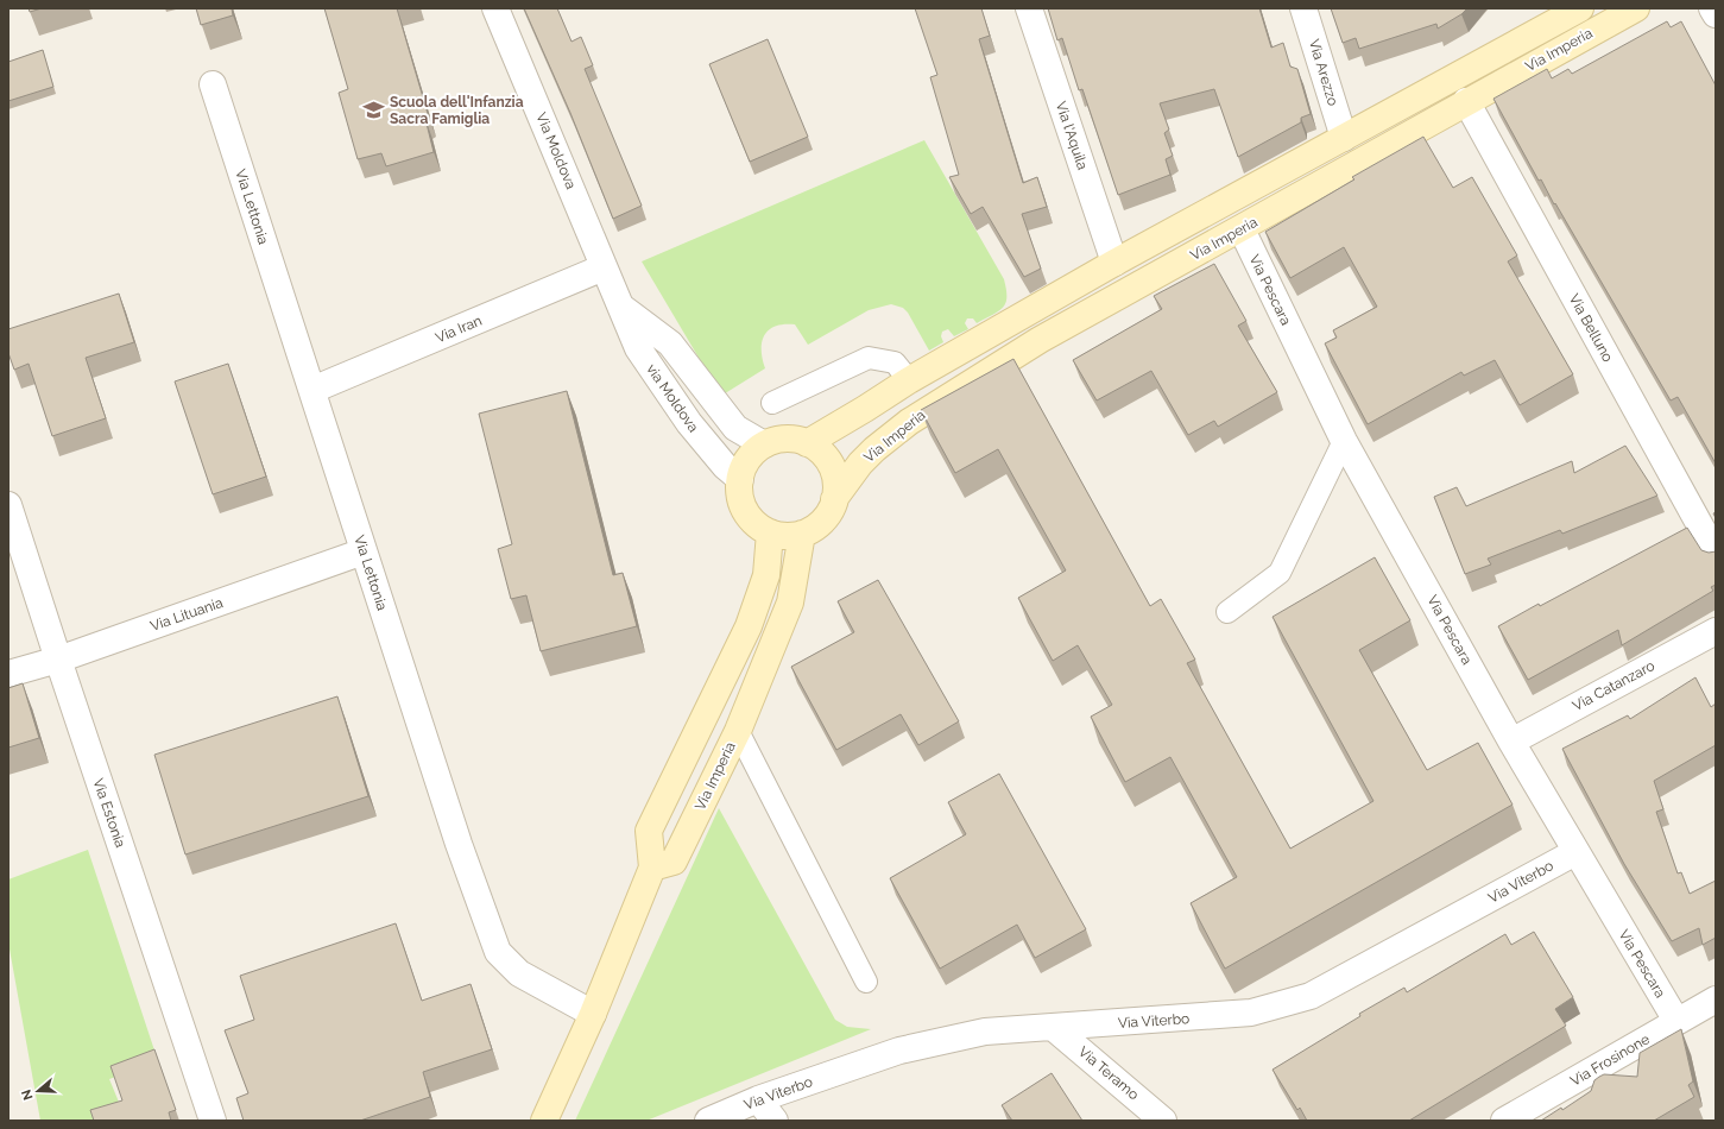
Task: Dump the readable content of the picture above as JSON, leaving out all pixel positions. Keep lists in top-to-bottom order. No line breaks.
{"streets":{"street":["Via Imperia","Via Arezzo","Via l'Aquila","Via Moldova","Via Lettonia","Via Pescara","Via Belluno","Via Iran","via Moldova","Via Lituania","Via Catanzaro","Via Estonia","Via Viterbo","Via Frosinone","Via Teramo"]},"crossings":[["Via Imperia","Via Arezzo"],["Via Imperia","Via l'Aquila"],["Via Imperia","Via Pescara"],["Via Imperia","Via Belluno"],["Via Imperia","via Moldova"],["Via Moldova","Via Iran"],["Via Moldova","via Moldova"],["Via Lettonia","Via Iran"],["Via Lettonia","Via Lituania"],["Via Pescara","Via Catanzaro"],["Via Pescara","Via Viterbo"],["Via Pescara","Via Frosinone"],["Via Iran","via Moldova"],["Via Lituania","Via Estonia"],["Via Viterbo","Via Teramo"]],"places":{"school or university":["Scuola dell'Infanzia Sacra Famiglia"]},"north":"left"}
